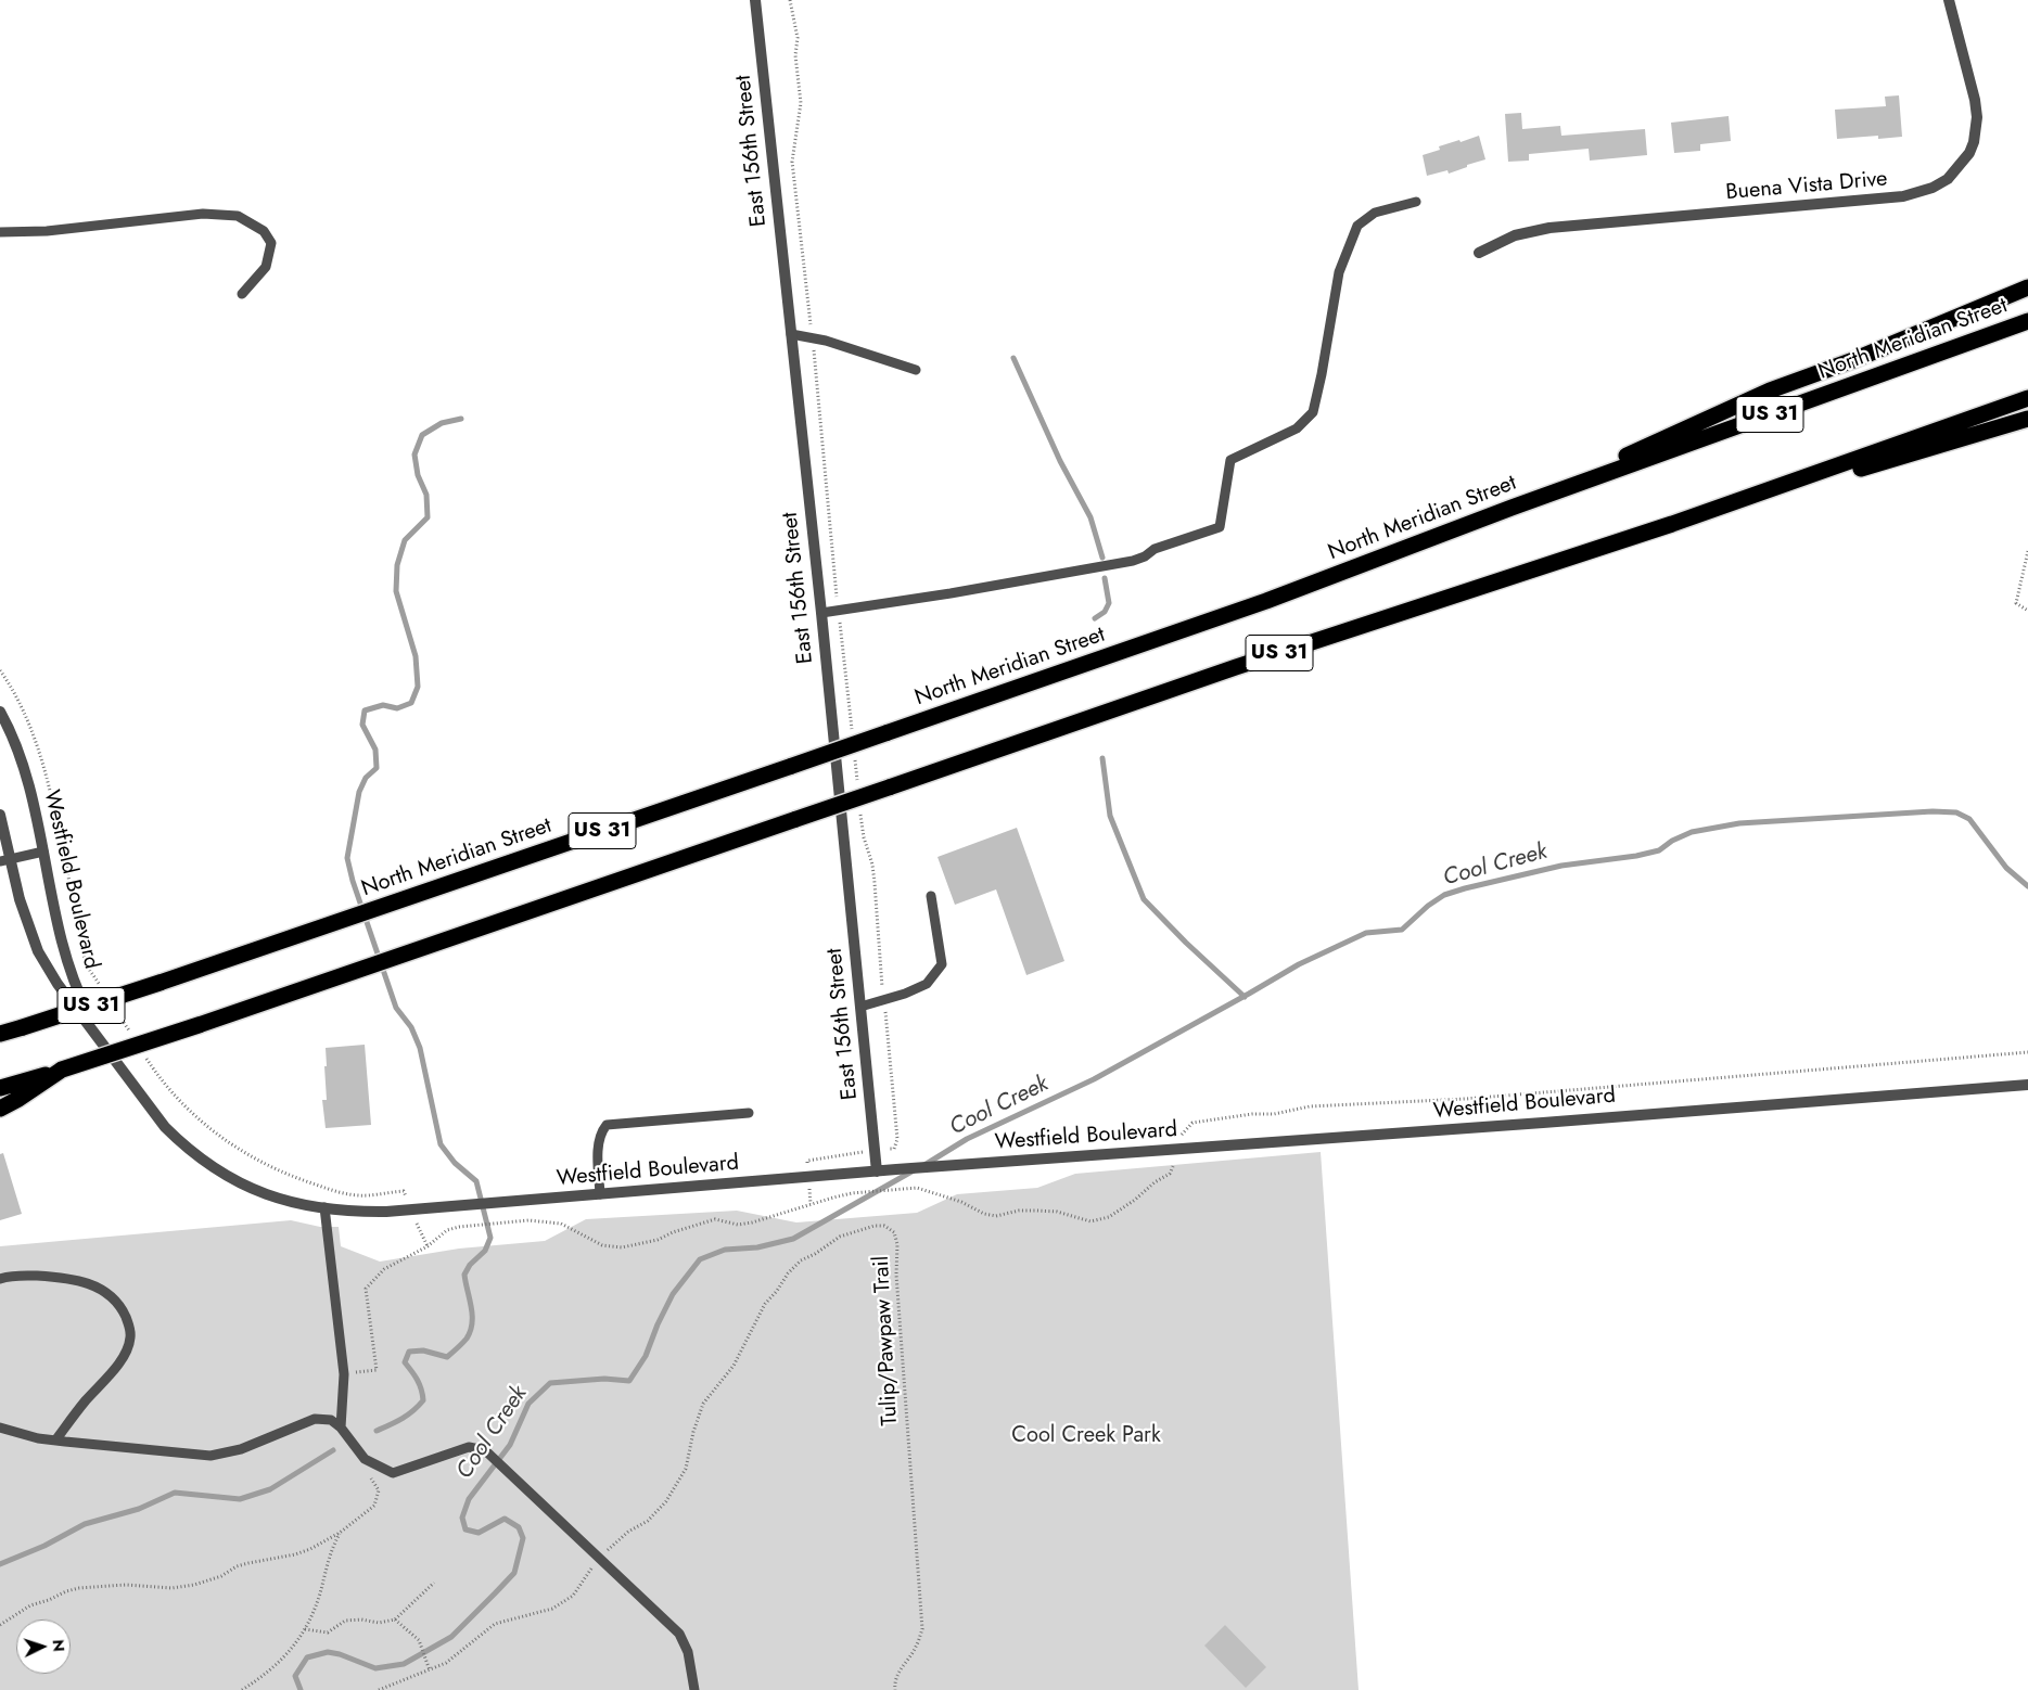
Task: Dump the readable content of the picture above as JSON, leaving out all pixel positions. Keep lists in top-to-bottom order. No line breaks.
{"streets":{"highway":["North Meridian Street","US 31"],"street":["East 156th Street","Buena Vista Drive","Westfield Boulevard"],"path":["Tulip/Pawpaw Trail"]},"crossings":[["East 156th Street","Westfield Boulevard"]],"water":["Cool Creek"],"parks":["Cool Creek Park"],"north":"right"}
